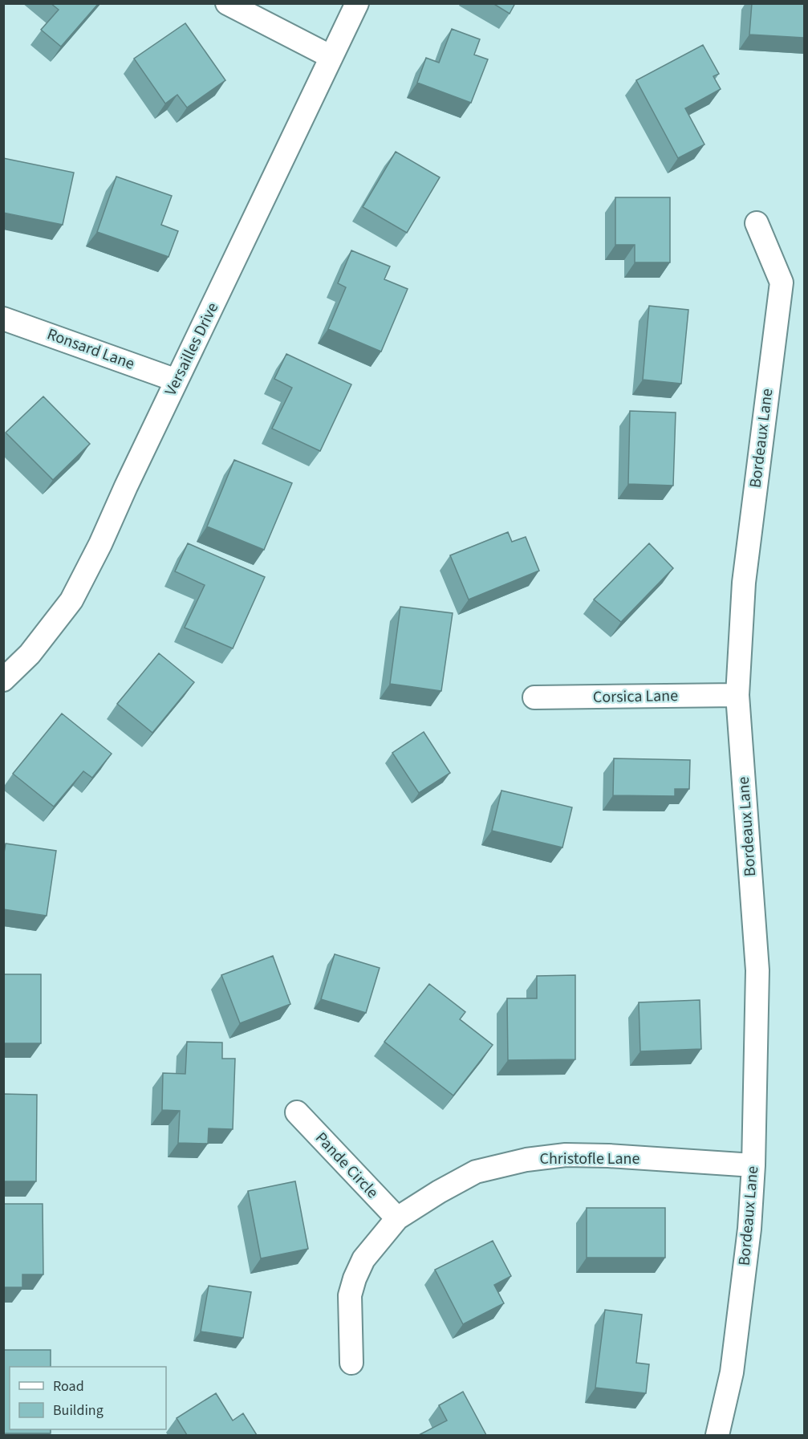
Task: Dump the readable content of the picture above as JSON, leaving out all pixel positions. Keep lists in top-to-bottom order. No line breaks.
{"streets":{"street":["Ronsard Lane","Versailles Drive","Bordeaux Lane","Corsica Lane","Christofle Lane","Pande Circle"]},"crossings":[["Ronsard Lane","Versailles Drive"],["Bordeaux Lane","Corsica Lane"],["Bordeaux Lane","Christofle Lane"],["Christofle Lane","Pande Circle"]],"legend":["Road","Building"]}
